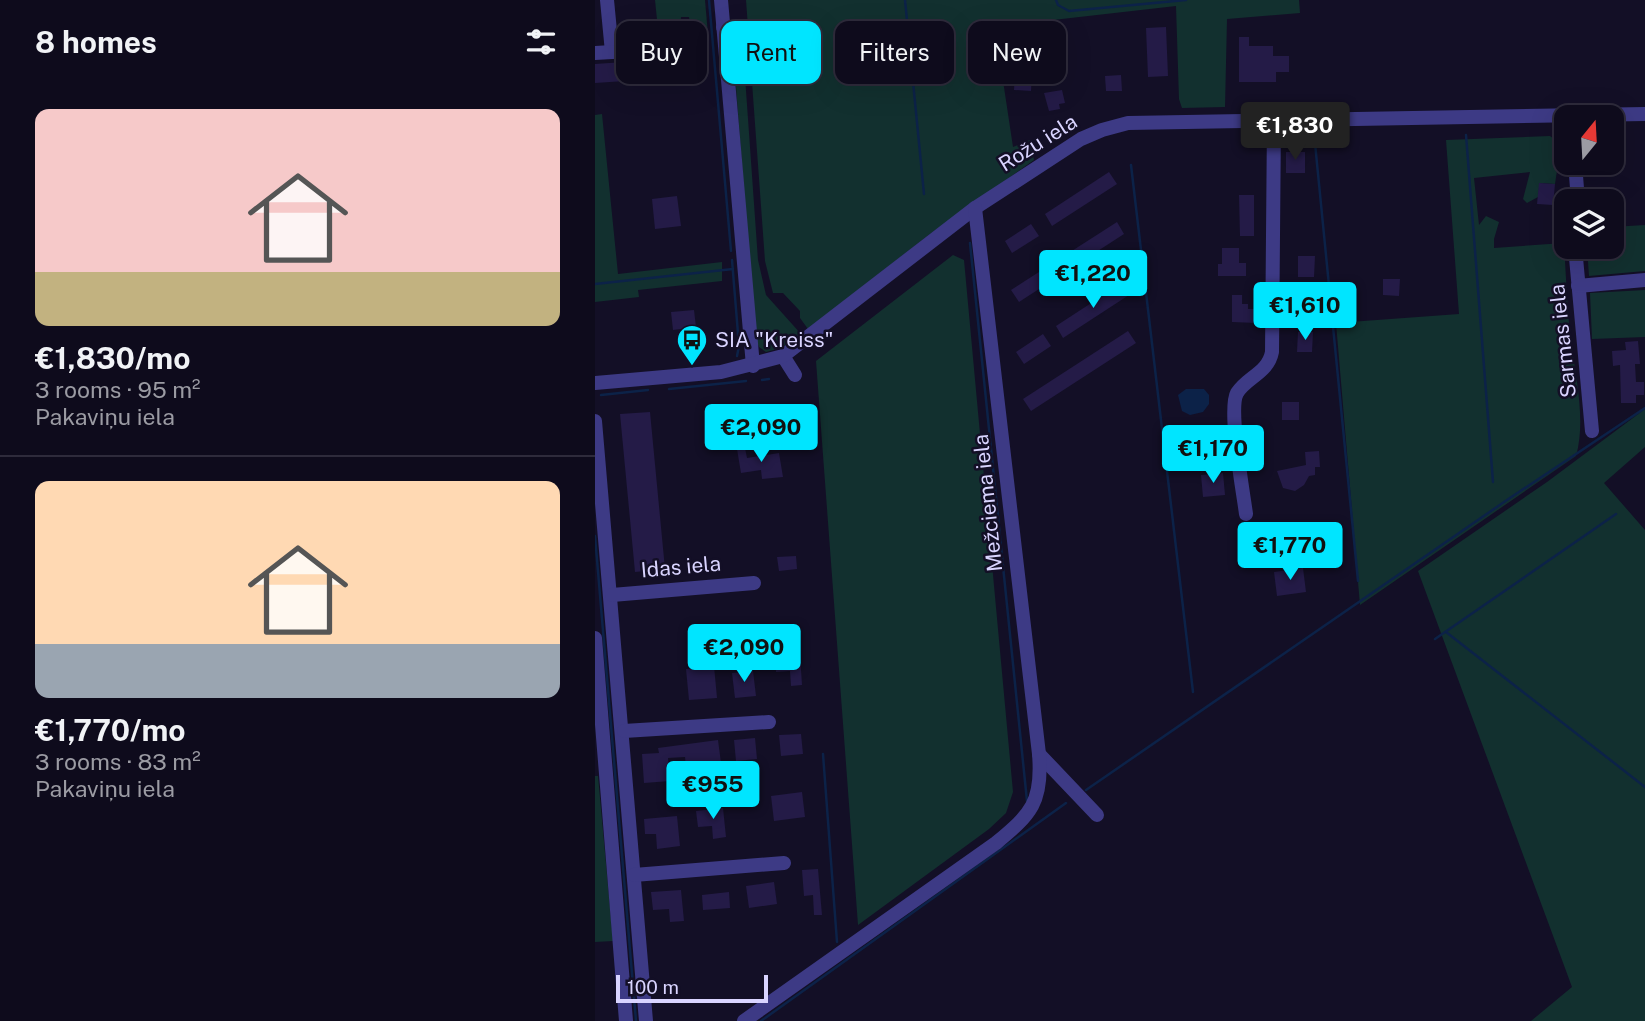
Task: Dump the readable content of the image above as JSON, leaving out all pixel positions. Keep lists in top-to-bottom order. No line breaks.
{"streets":{"street":["Rožu iela","Sarmas iela","Mežciema iela","Idas iela"]},"crossings":[["Rožu iela","Mežciema iela"]],"places":{"bus stop":["SIA \"Kreiss\""]},"scale_bar":"100 m","north":"top","page":{"heading":"8 homes","chip":["Buy","Rent","Filters","New"],"list":[{"name":"€1,830/mo","note":"3 rooms · 95 m² · Pakaviņu iela"},{"name":"€1,770/mo","note":"3 rooms · 83 m² · Pakaviņu iela"}],"price":["€1,830","€1,220","€1,610","€2,090","€1,170","€1,770","€2,090","€955"],"scale":"100 m"}}
